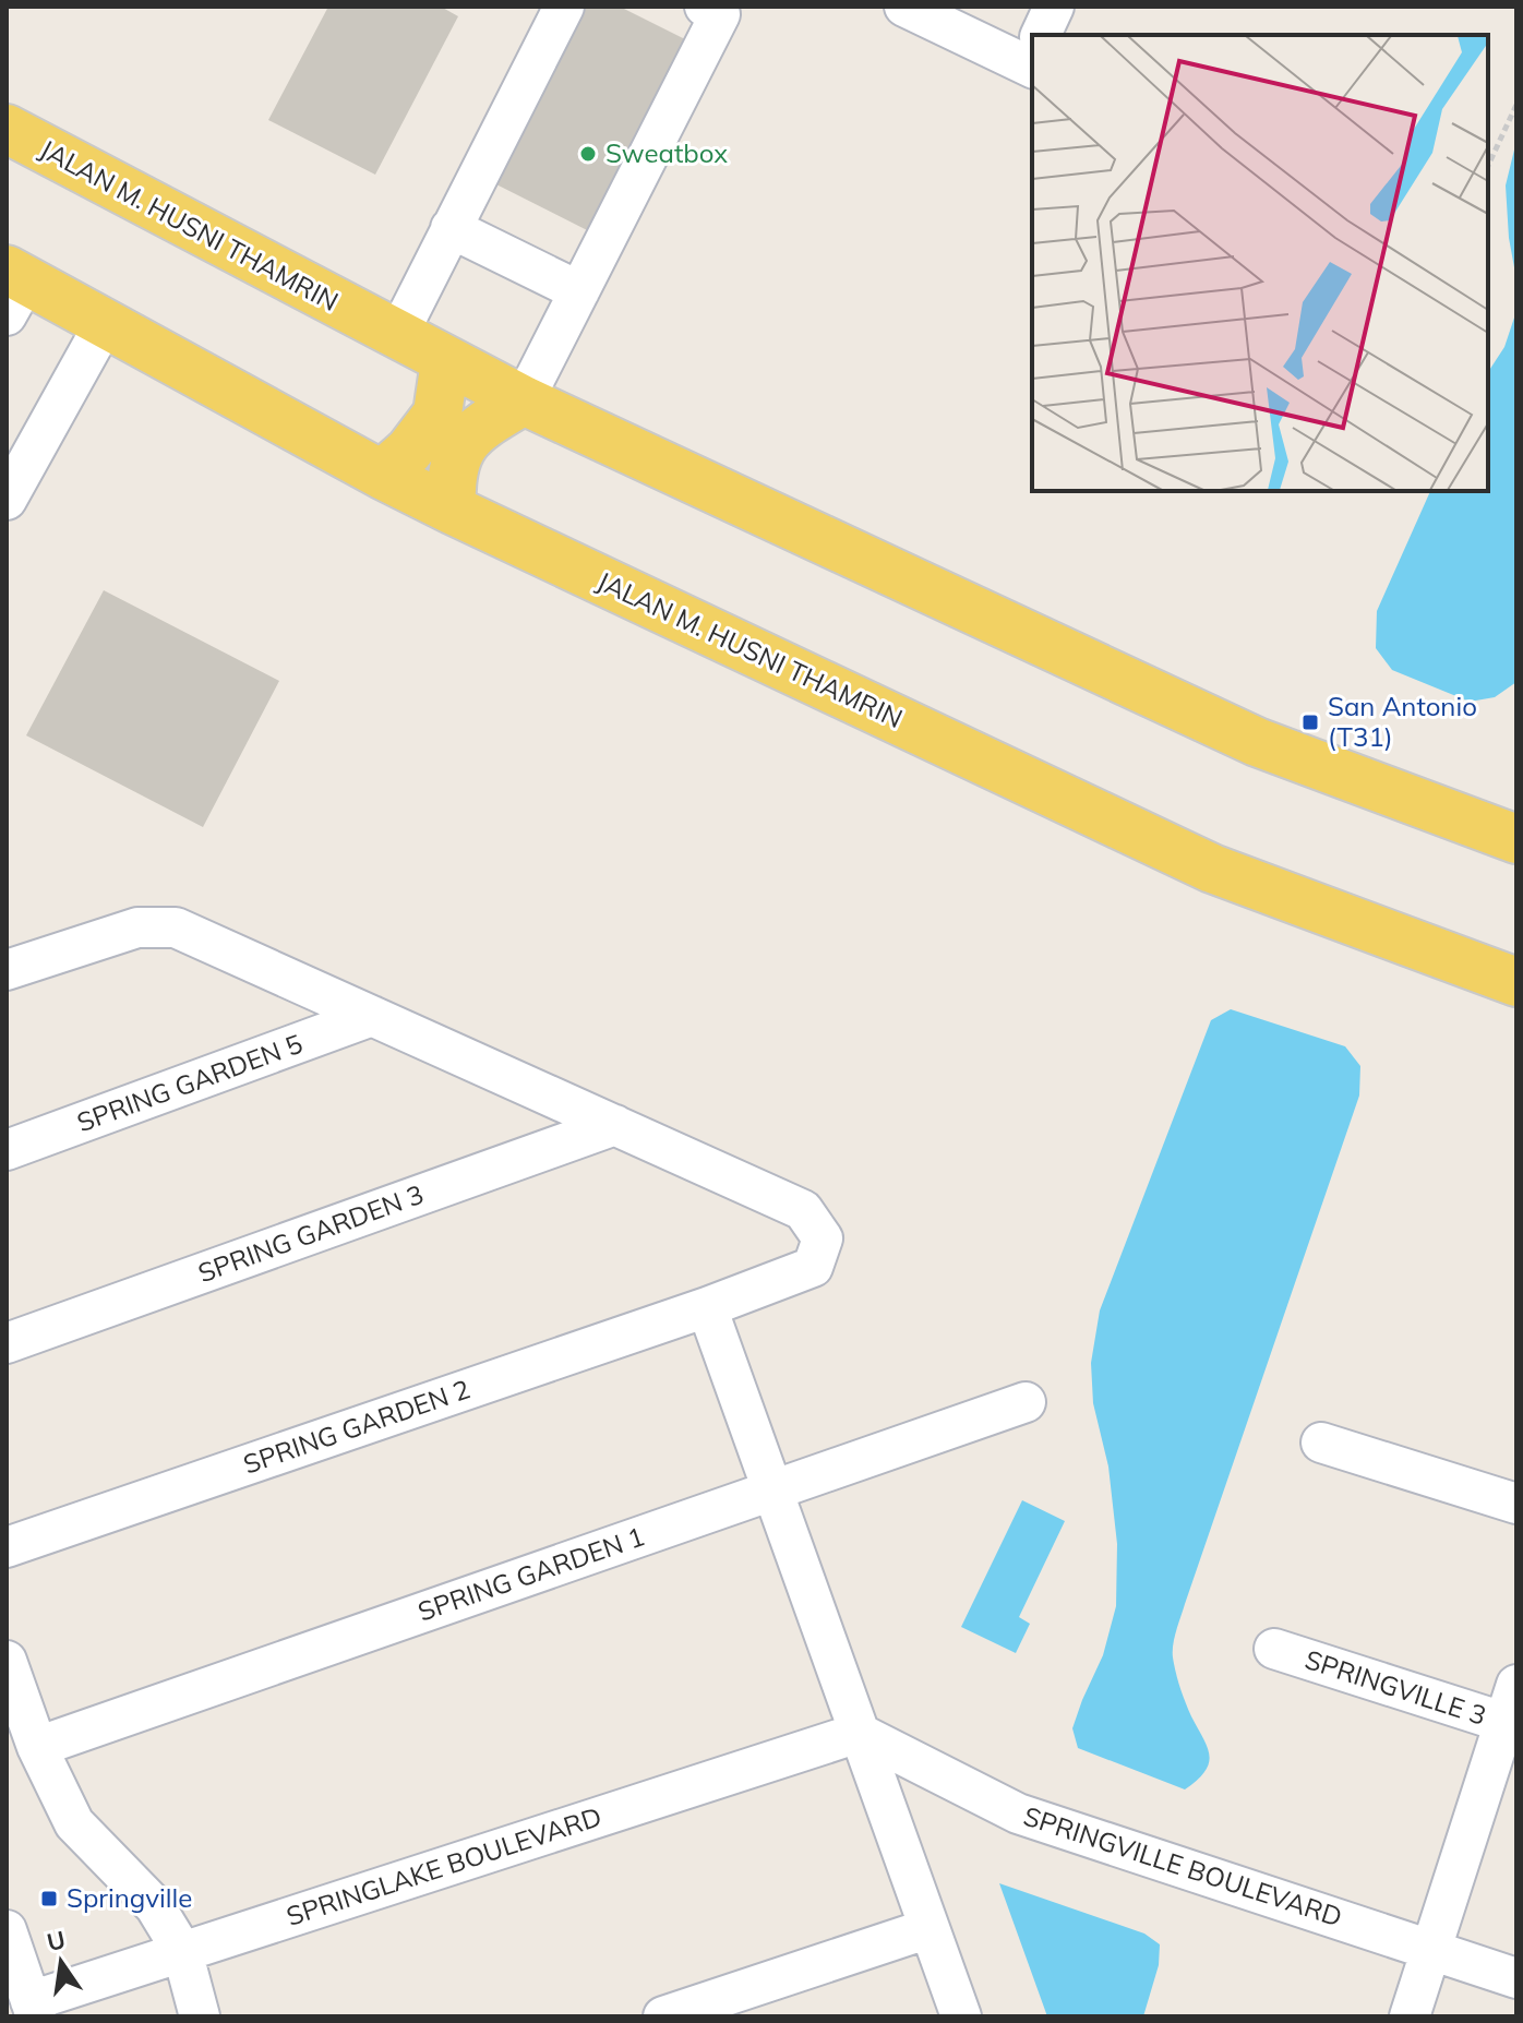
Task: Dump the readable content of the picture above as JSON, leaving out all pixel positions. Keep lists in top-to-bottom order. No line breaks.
{"streets":{"main road":["JALAN M. HUSNI THAMRIN"],"street":["SPRING GARDEN 5","SPRING GARDEN 3","SPRING GARDEN 2","SPRING GARDEN 1","SPRINGVILLE 3","SPRINGLAKE BOULEVARD","SPRINGVILLE BOULEVARD"]},"crossings":[["SPRING GARDEN 3","SPRING GARDEN 2"],["SPRINGLAKE BOULEVARD","SPRINGVILLE BOULEVARD"]],"places":{"other":["Sweatbox"],"transit":["San Antonio (T31)","Springville"]},"north":"top"}
